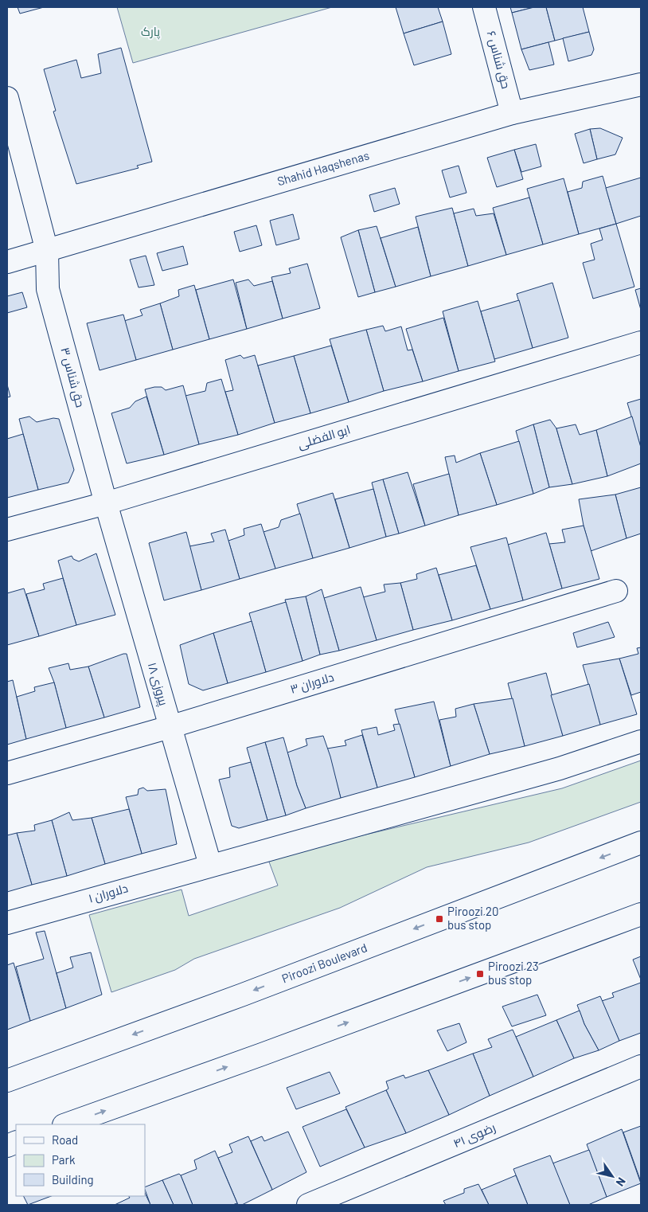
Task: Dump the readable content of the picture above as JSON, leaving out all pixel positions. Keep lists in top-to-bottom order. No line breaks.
{"streets":{"street":["حق شناس ۶","Shahid Haqshenas","حق شناس ۳","ابو الفضلی","دلاوران ۳","پیروزی ۱۸","دلاوران ۱","Piroozi Boulevard","رضوی ۴۱"]},"crossings":[["حق شناس ۶","Shahid Haqshenas"],["Shahid Haqshenas","حق شناس ۳"],["حق شناس ۳","ابو الفضلی"],["حق شناس ۳","پیروزی ۱۸"],["ابو الفضلی","پیروزی ۱۸"],["دلاوران ۳","پیروزی ۱۸"],["پیروزی ۱۸","دلاوران ۱"]],"parks":["پارک"],"places":{"transit":["Piroozi 20 bus stop","Piroozi 23 bus stop"]},"legend":["Road","Park","Building"],"north":"bottom right"}
